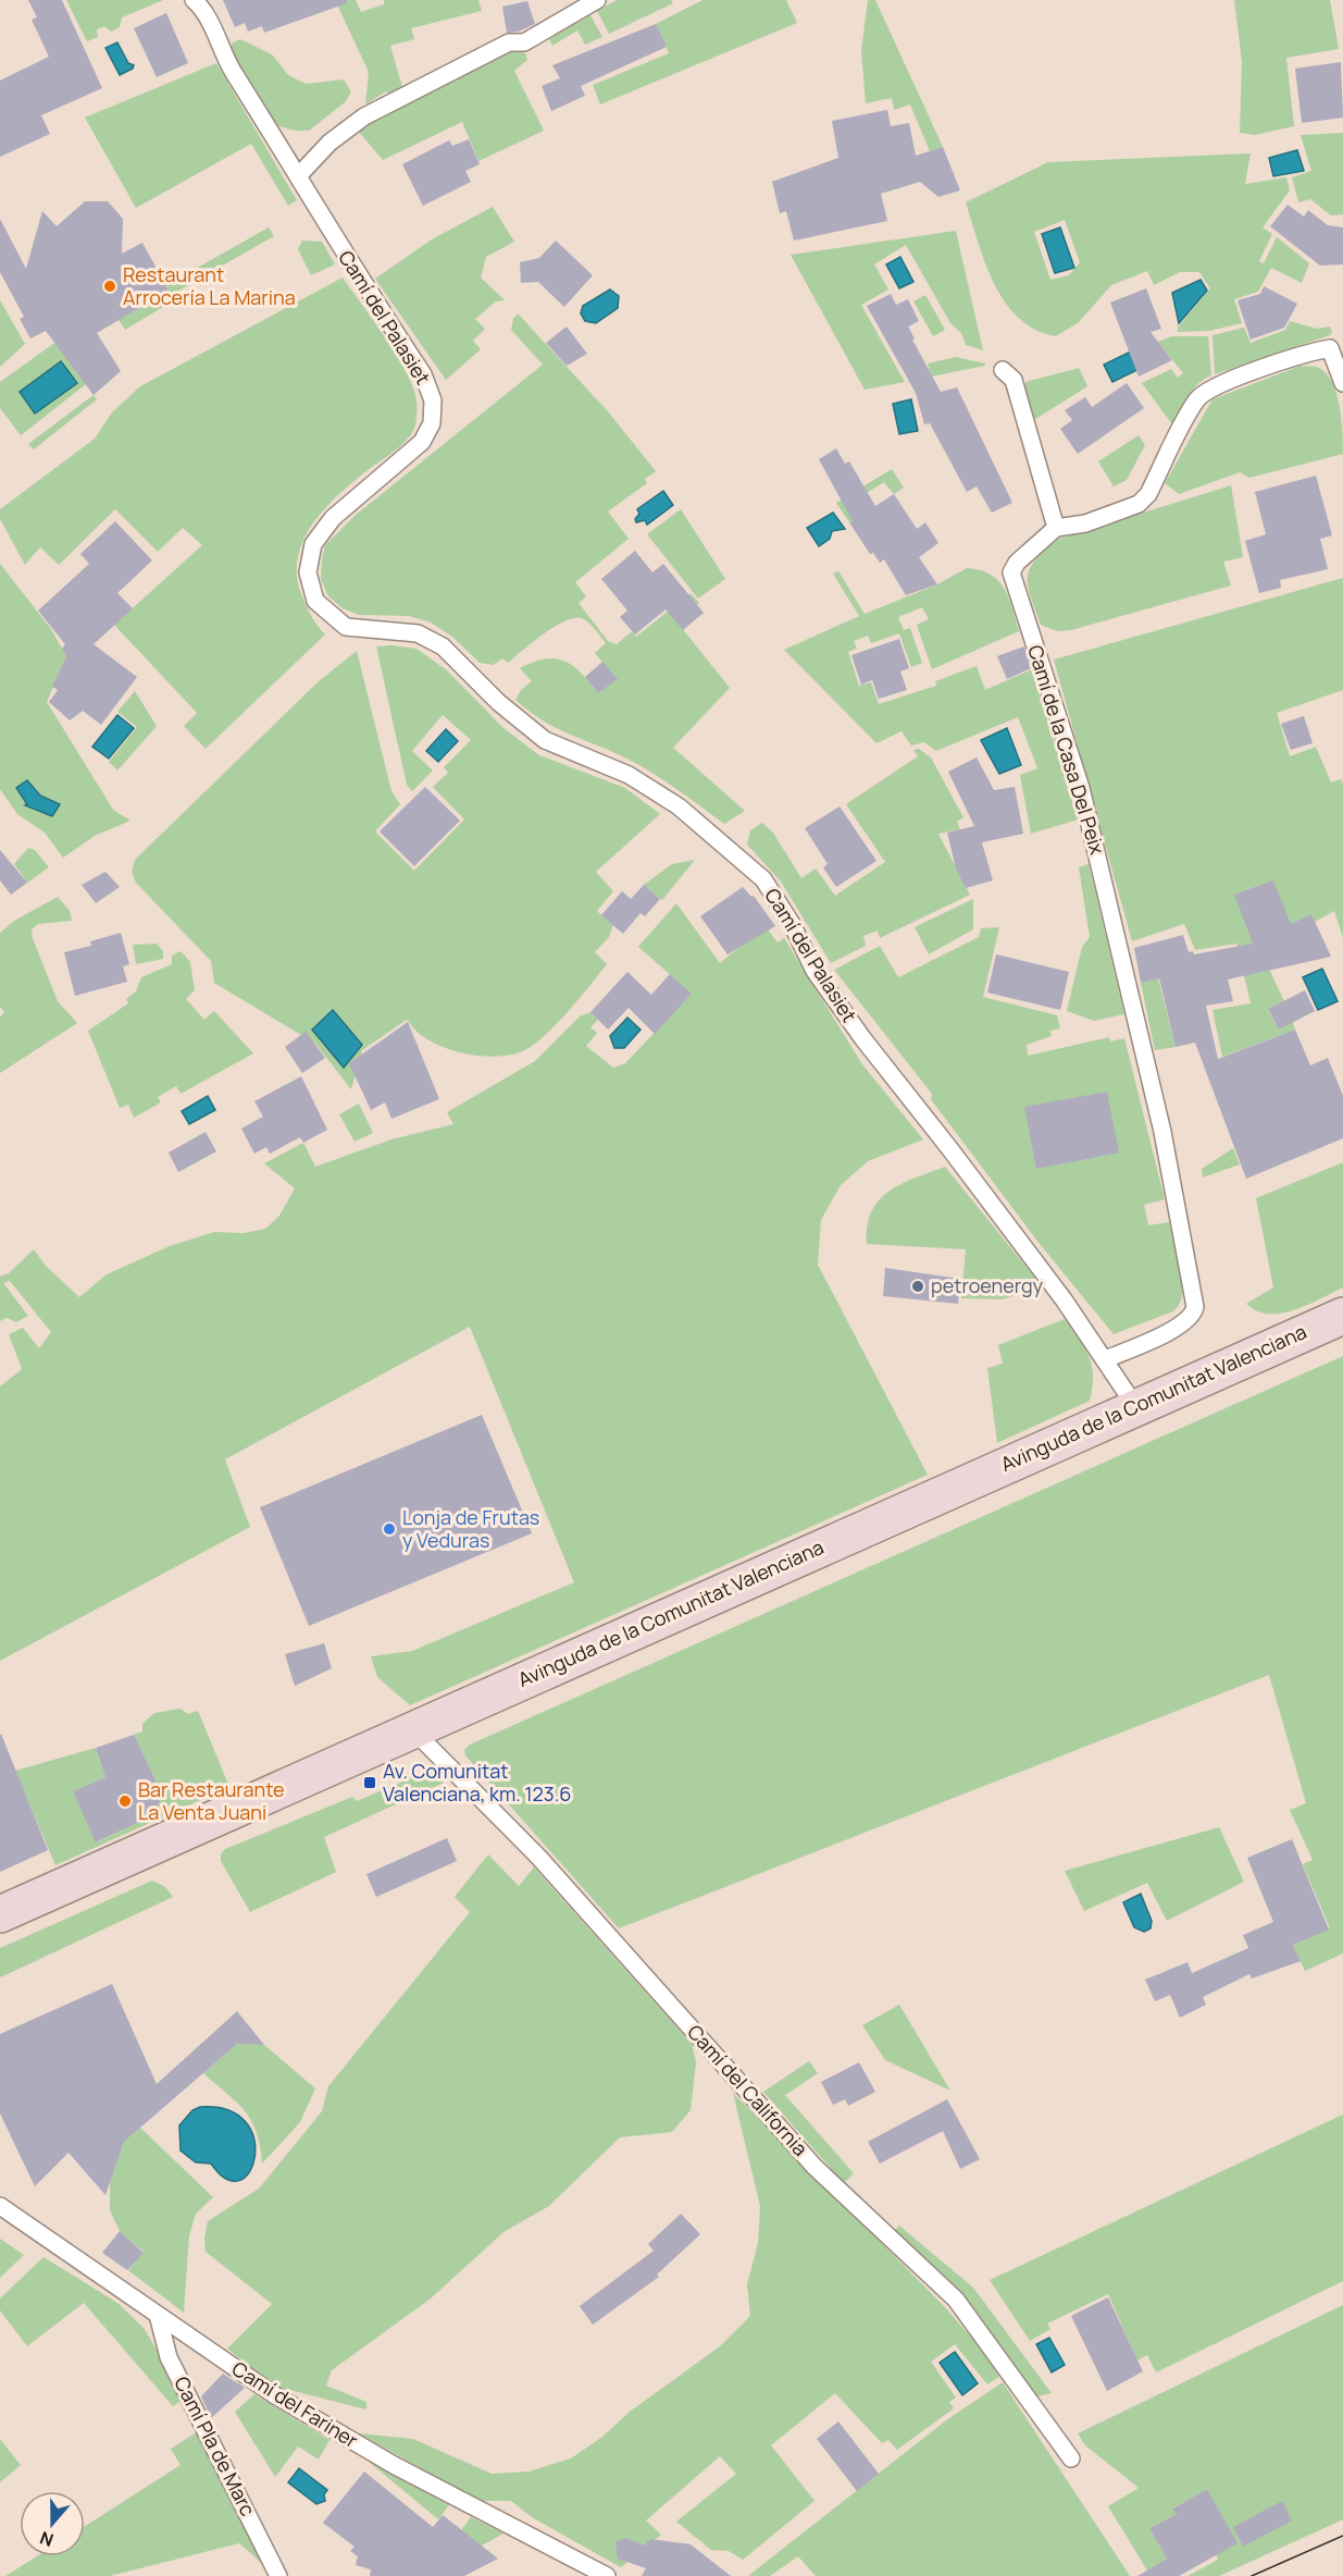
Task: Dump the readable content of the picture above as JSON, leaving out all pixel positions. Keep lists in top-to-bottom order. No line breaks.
{"streets":{"main road":["Avinguda de la Comunitat Valenciana"],"lane":["Camí del Palasiet","Camí de la Casa Del Peix","Camí del California","Camí del Fariner","Camí Pla de Marc"]},"crossings":[["Camí del Palasiet","Camí de la Casa Del Peix"],["Camí del Palasiet","Avinguda de la Comunitat Valenciana"],["Avinguda de la Comunitat Valenciana","Camí del California"],["Camí del Fariner","Camí Pla de Marc"]],"places":{"other":["Restaurant Arrocería La Marina","petroenergy","Lonja de Frutas y Veduras","Bar Restaurante La Venta Juani"],"transit":["Av. Comunitat Valenciana, km. 123.6"]},"north":"bottom"}
